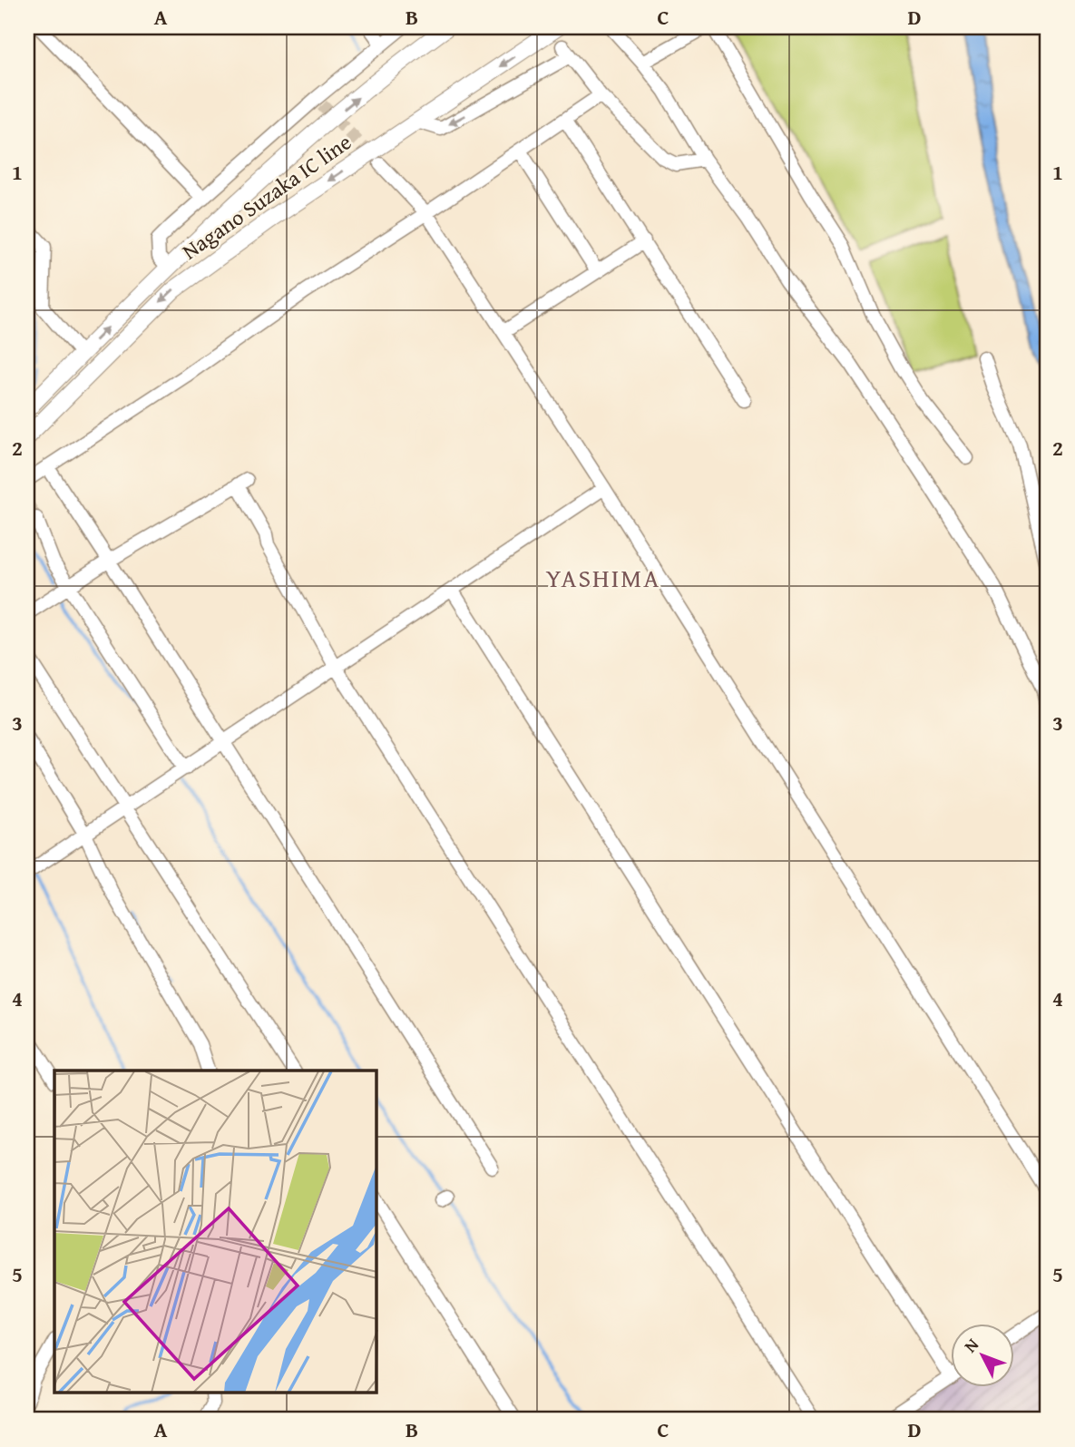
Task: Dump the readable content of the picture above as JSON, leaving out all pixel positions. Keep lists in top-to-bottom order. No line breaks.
{"streets":{"main road":["Nagano Suzaka IC line"]},"districts":["YASHIMA"],"north":"top left","grid":{"columns":["A","B","C","D"],"rows":["1","2","3","4","5"]}}
